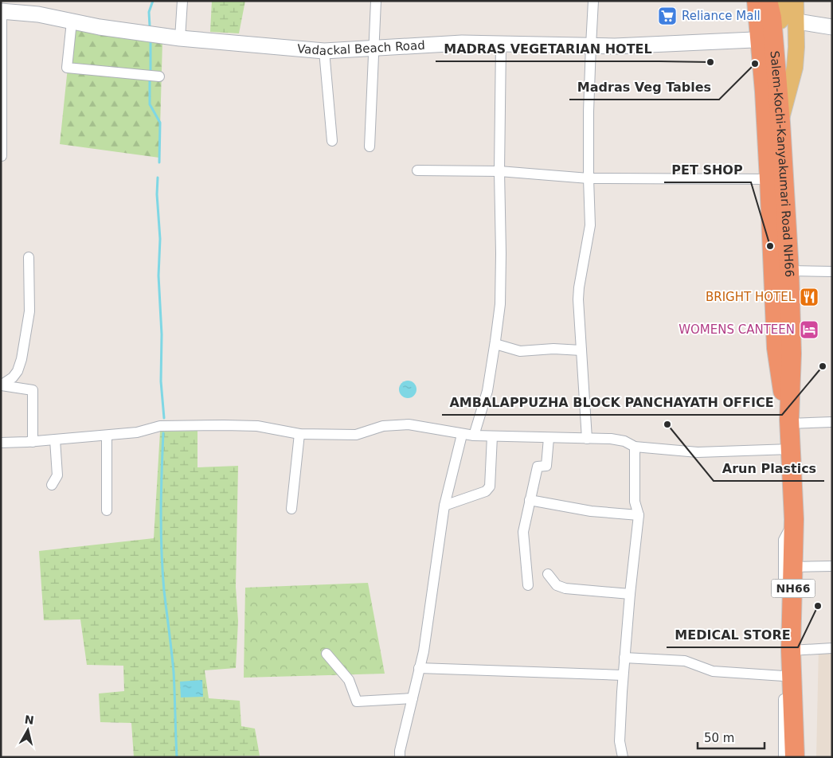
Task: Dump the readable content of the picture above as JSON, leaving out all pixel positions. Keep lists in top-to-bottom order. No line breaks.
{"streets":{"highway":["Salem-Kochi-Kanyakumari Road NH66","NH66"],"main road":["Vadackal Beach Road"]},"crossings":[["Vadackal Beach Road","Salem-Kochi-Kanyakumari Road NH66"],["Vadackal Beach Road","NH66"],["Salem-Kochi-Kanyakumari Road NH66","NH66"]],"places":{"supermarket":["Reliance Mall"],"other":["MADRAS VEGETARIAN HOTEL","Madras Veg Tables","PET SHOP","AMBALAPPUZHA BLOCK PANCHAYATH OFFICE","Arun Plastics","MEDICAL STORE"],"restaurant":["BRIGHT HOTEL"],"hotel":["WOMENS CANTEEN"]},"scale_bar":"50 m","north":"top"}
